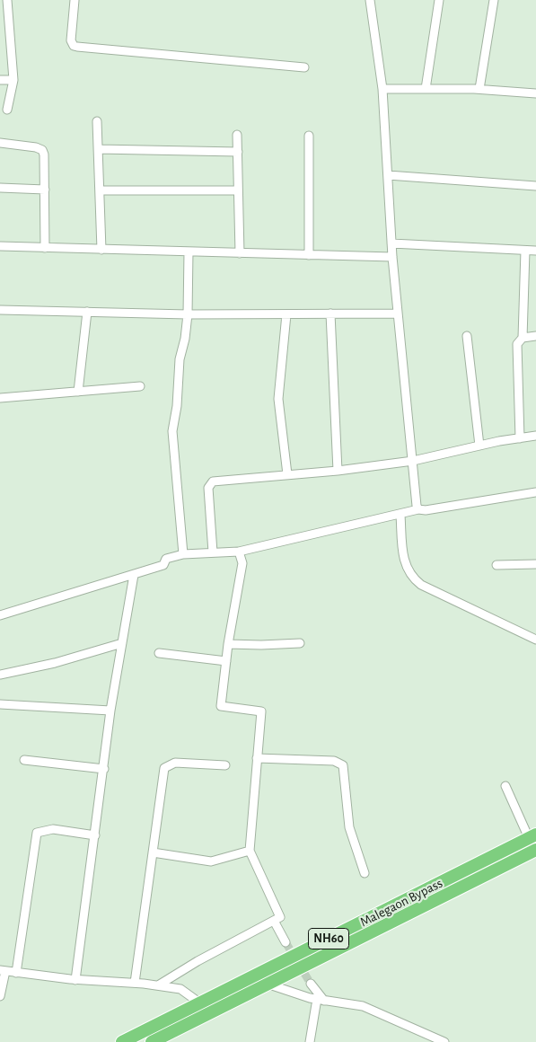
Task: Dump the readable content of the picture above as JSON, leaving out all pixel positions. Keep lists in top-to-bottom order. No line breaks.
{"streets":{"highway":["Malegaon Bypass","NH60"]}}
